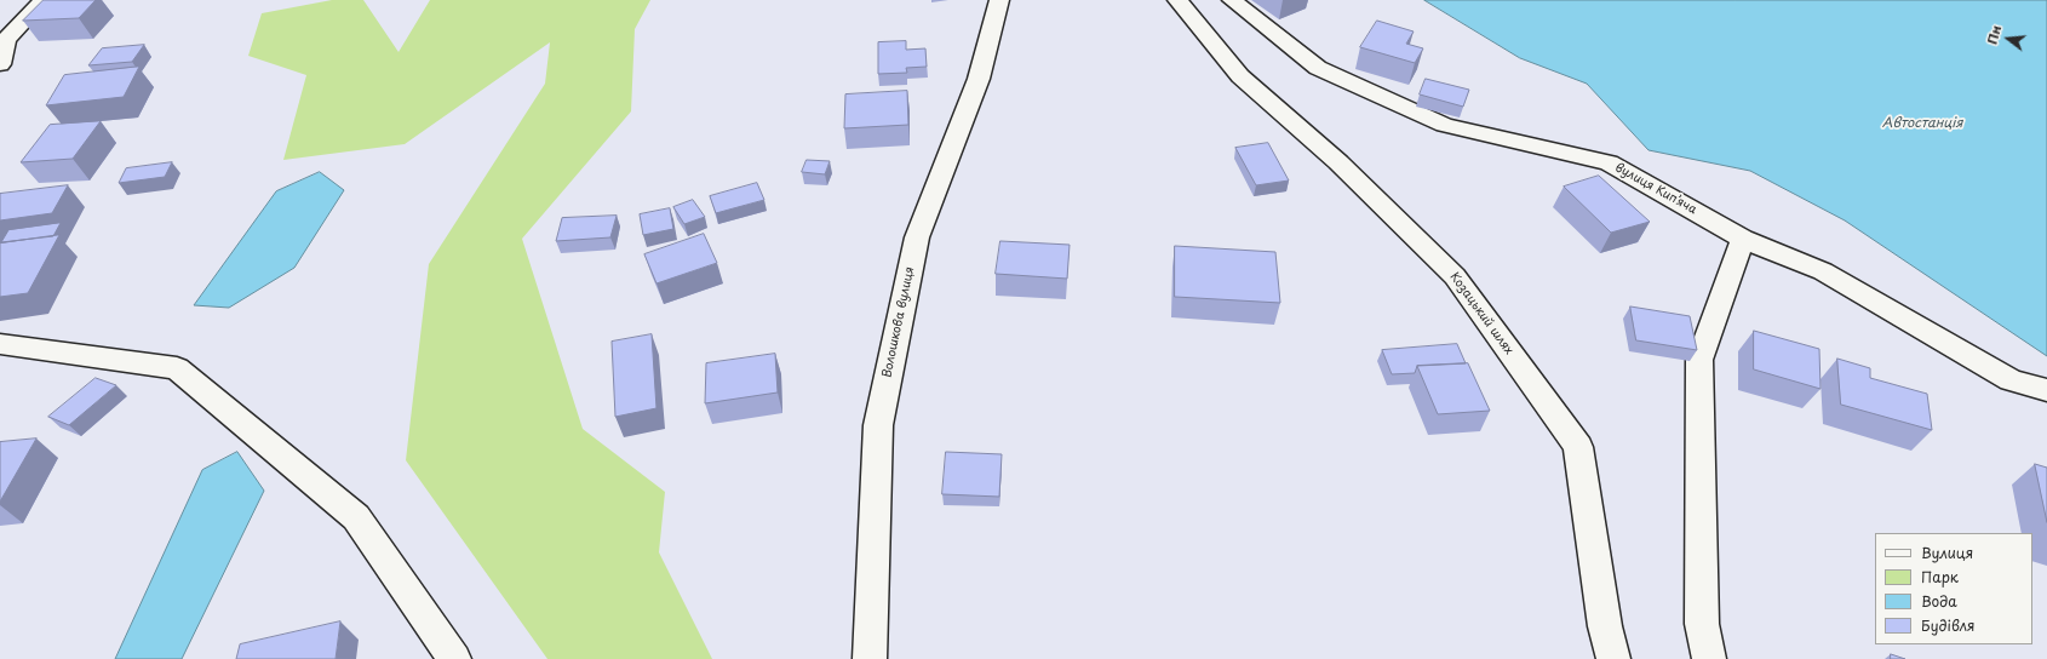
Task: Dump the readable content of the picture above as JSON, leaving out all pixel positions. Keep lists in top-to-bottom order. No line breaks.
{"streets":{"street":["вулиця Кипʼяча","Козацький шлях","Волошкова вулиця"]},"water":["Автостанція"],"legend":["Вулиця","Парк","Вода","Будівля"],"north":"left"}
